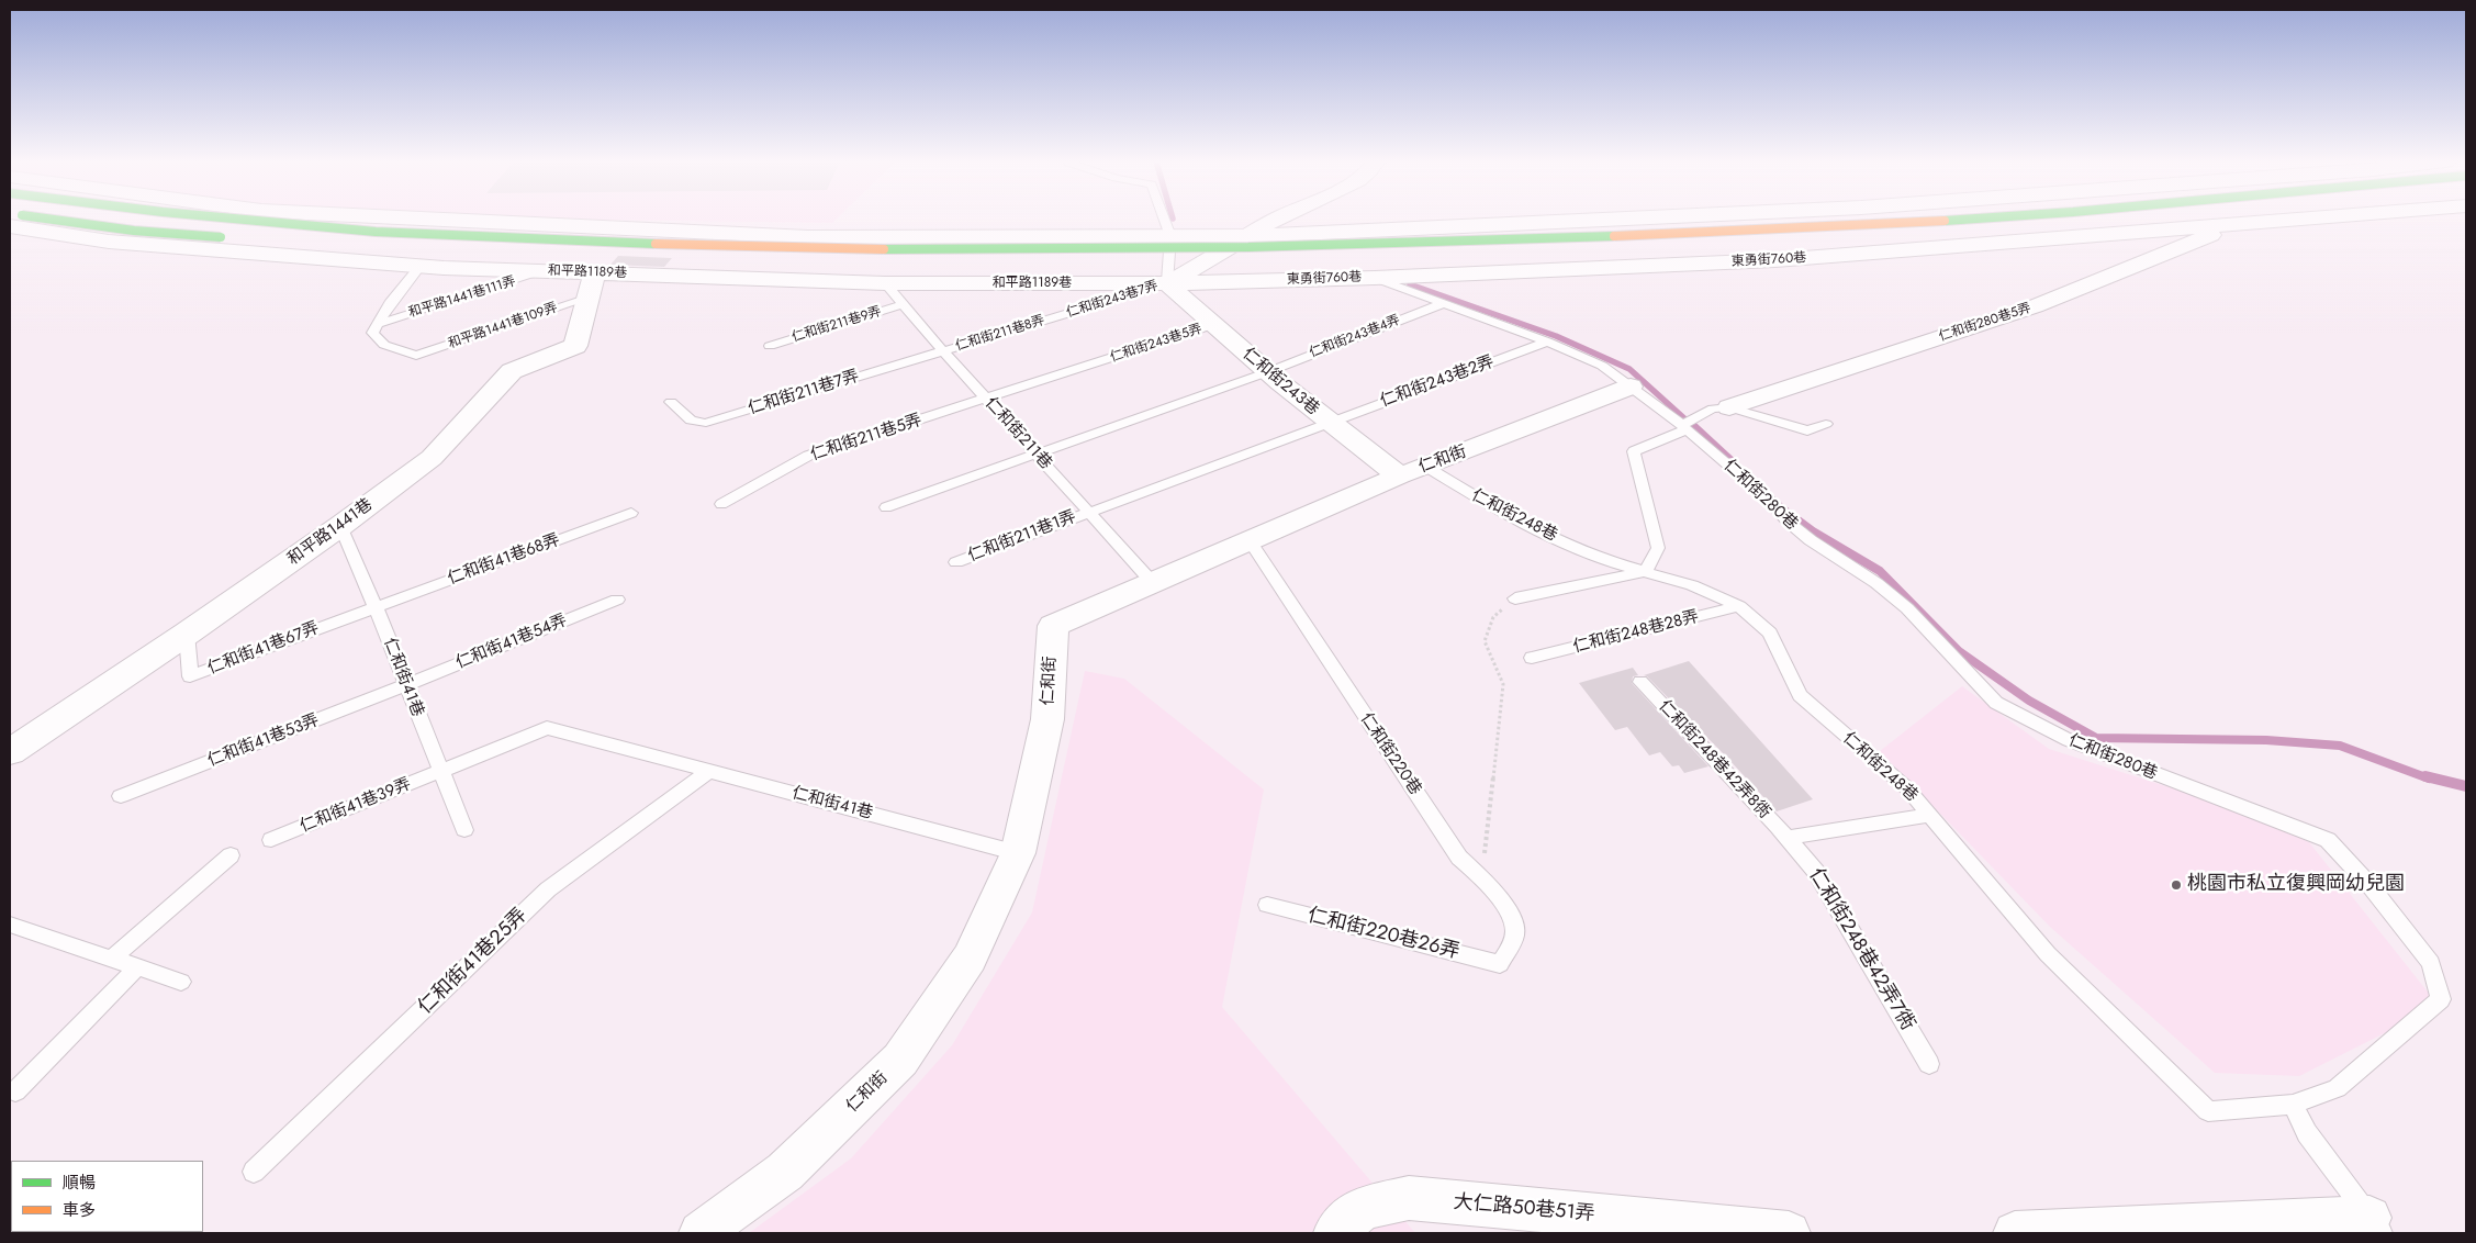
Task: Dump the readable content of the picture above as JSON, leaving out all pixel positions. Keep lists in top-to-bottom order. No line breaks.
{"streets":{"street":["東勇街760巷","和平路1189巷","仁和街280巷5弄","仁和街243巷","仁和街","和平路1441巷","大仁路50巷51弄"],"lane":["和平路1441巷111弄","仁和街243巷7弄","仁和街211巷9弄","和平路1441巷109弄","仁和街211巷8弄","仁和街243巷4弄","仁和街243巷5弄","仁和街243巷2弄","仁和街211巷7弄","仁和街211巷","仁和街211巷5弄","仁和街280巷","仁和街248巷","仁和街211巷1弄","仁和街41巷68弄","仁和街248巷28弄","仁和街41巷54弄","仁和街41巷67弄","仁和街41巷","仁和街41巷53弄","仁和街220巷","仁和街248巷42弄8衖","仁和街41巷39弄","仁和街220巷26弄","仁和街248巷42弄7衖","仁和街41巷25弄"]},"crossings":[["東勇街760巷","和平路1189巷"],["東勇街760巷","仁和街243巷7弄"],["東勇街760巷","仁和街280巷5弄"],["東勇街760巷","仁和街243巷"],["東勇街760巷","仁和街280巷"],["和平路1189巷","和平路1441巷111弄"],["和平路1189巷","仁和街243巷7弄"],["和平路1189巷","和平路1441巷109弄"],["和平路1189巷","仁和街243巷"],["和平路1189巷","仁和街211巷"],["和平路1189巷","和平路1441巷"],["和平路1441巷111弄","和平路1441巷109弄"],["仁和街243巷7弄","仁和街211巷8弄"],["仁和街243巷7弄","仁和街243巷"],["仁和街211巷9弄","仁和街211巷"],["和平路1441巷109弄","和平路1441巷"],["仁和街211巷8弄","仁和街211巷7弄"],["仁和街211巷8弄","仁和街211巷"],["仁和街243巷4弄","仁和街243巷"],["仁和街243巷4弄","仁和街211巷"],["仁和街243巷4弄","仁和街280巷"],["仁和街243巷5弄","仁和街243巷"],["仁和街243巷5弄","仁和街211巷5弄"],["仁和街243巷","仁和街243巷2弄"],["仁和街243巷","仁和街"],["仁和街243巷","仁和街248巷"],["仁和街243巷2弄","仁和街280巷"],["仁和街243巷2弄","仁和街211巷1弄"],["仁和街211巷7弄","仁和街211巷"],["仁和街211巷","仁和街211巷5弄"],["仁和街211巷","仁和街"],["仁和街211巷","仁和街211巷1弄"],["仁和街","仁和街280巷"],["仁和街","仁和街248巷"],["仁和街","仁和街41巷"],["仁和街","仁和街220巷"],["仁和街280巷","仁和街248巷"],["仁和街248巷","仁和街248巷28弄"],["和平路1441巷","仁和街41巷67弄"],["和平路1441巷","仁和街41巷"],["仁和街41巷68弄","仁和街41巷67弄"],["仁和街41巷68弄","仁和街41巷"],["仁和街41巷54弄","仁和街41巷"],["仁和街41巷54弄","仁和街41巷53弄"],["仁和街41巷67弄","仁和街41巷"],["仁和街41巷","仁和街41巷53弄"],["仁和街41巷","仁和街41巷39弄"],["仁和街41巷","仁和街41巷25弄"],["仁和街220巷","仁和街220巷26弄"],["仁和街248巷42弄8衖","仁和街248巷42弄7衖"]],"places":["桃園市私立復興岡幼兒園"],"legend":["順暢","車多"]}
